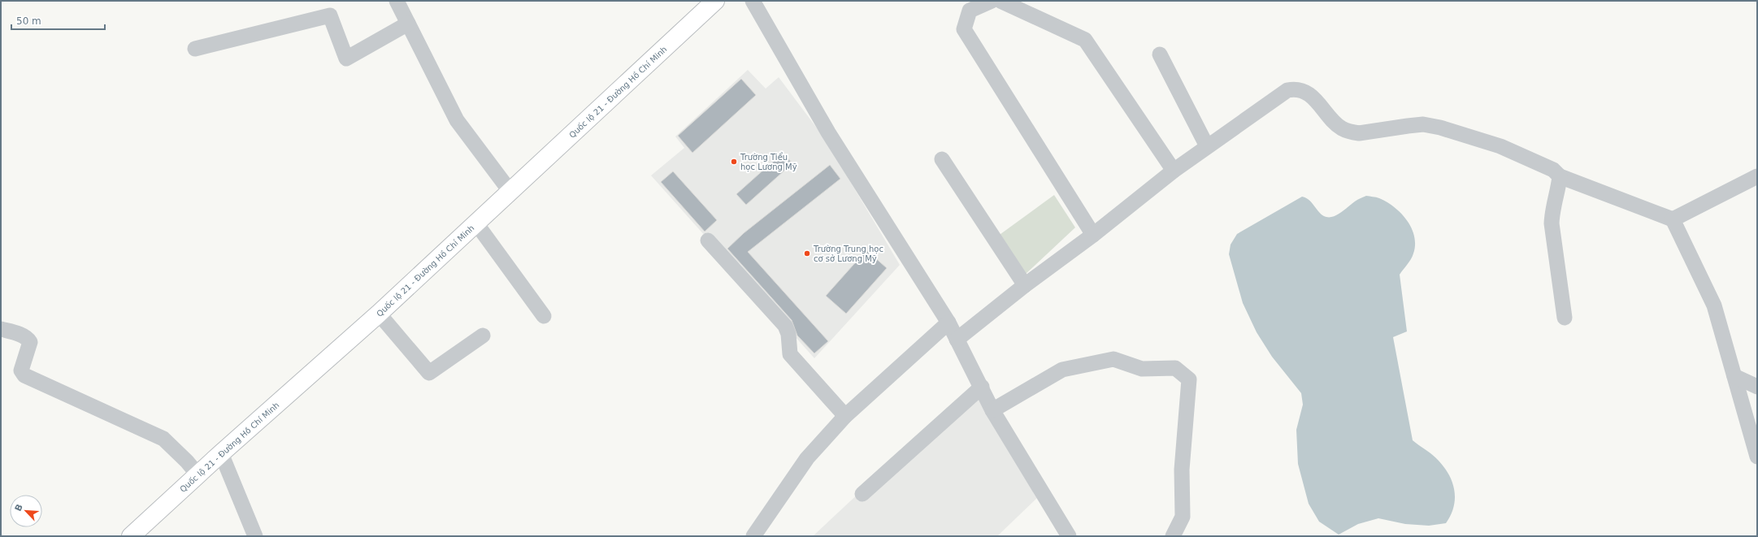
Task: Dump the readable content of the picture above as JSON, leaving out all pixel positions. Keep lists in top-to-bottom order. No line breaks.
{"streets":{"highway":["Quốc lộ 21 - Đường Hồ Chí Minh"]},"places":["Trường Tiểu học Lương Mỹ","Trường Trung học cơ sở Lương Mỹ"],"scale_bar":"50 m","north":"top left"}
